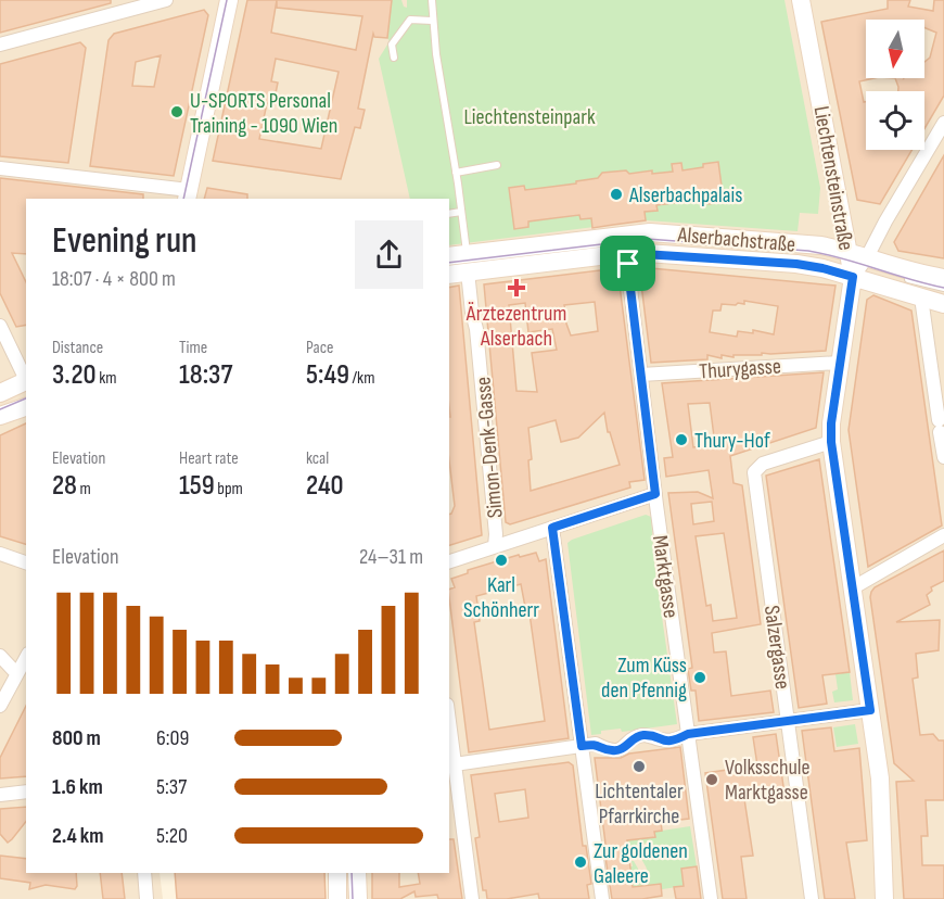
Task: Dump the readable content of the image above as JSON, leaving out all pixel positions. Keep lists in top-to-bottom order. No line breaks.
{"streets":{"street":["Liechtensteinstraße","Alserbachstraße","Thurygasse","Simon-Denk-Gasse","Marktgasse","Salzergasse"]},"crossings":[["Liechtensteinstraße","Alserbachstraße"],["Liechtensteinstraße","Thurygasse"],["Liechtensteinstraße","Salzergasse"],["Alserbachstraße","Simon-Denk-Gasse"],["Alserbachstraße","Marktgasse"],["Thurygasse","Marktgasse"]],"parks":["Liechtensteinpark"],"places":{"other":["U-SPORTS Personal Training - 1090 Wien","Alserbachpalais","Thury-Hof","Karl Schönherr","Zum Küss den Pfennig","Lichtentaler Pfarrkirche","Volksschule Marktgasse","Zur goldenen Galeere"],"health":["Ärztezentrum Alserbach"]},"north":"bottom","page":{"heading":["Evening run","18:07 · 4 × 800 m"],"stats":[["Distance","3.20 km"],["Time","18:37"],["Pace","5:49 /km"],["Elevation","28 m"],["Heart rate","159 bpm"],["kcal","240"]],"chart":["Elevation","24–31 m"],"list":[{"name":"800 m","note":"6:09"},{"name":"1.6 km","note":"5:37"},{"name":"2.4 km","note":"5:20"}]}}
